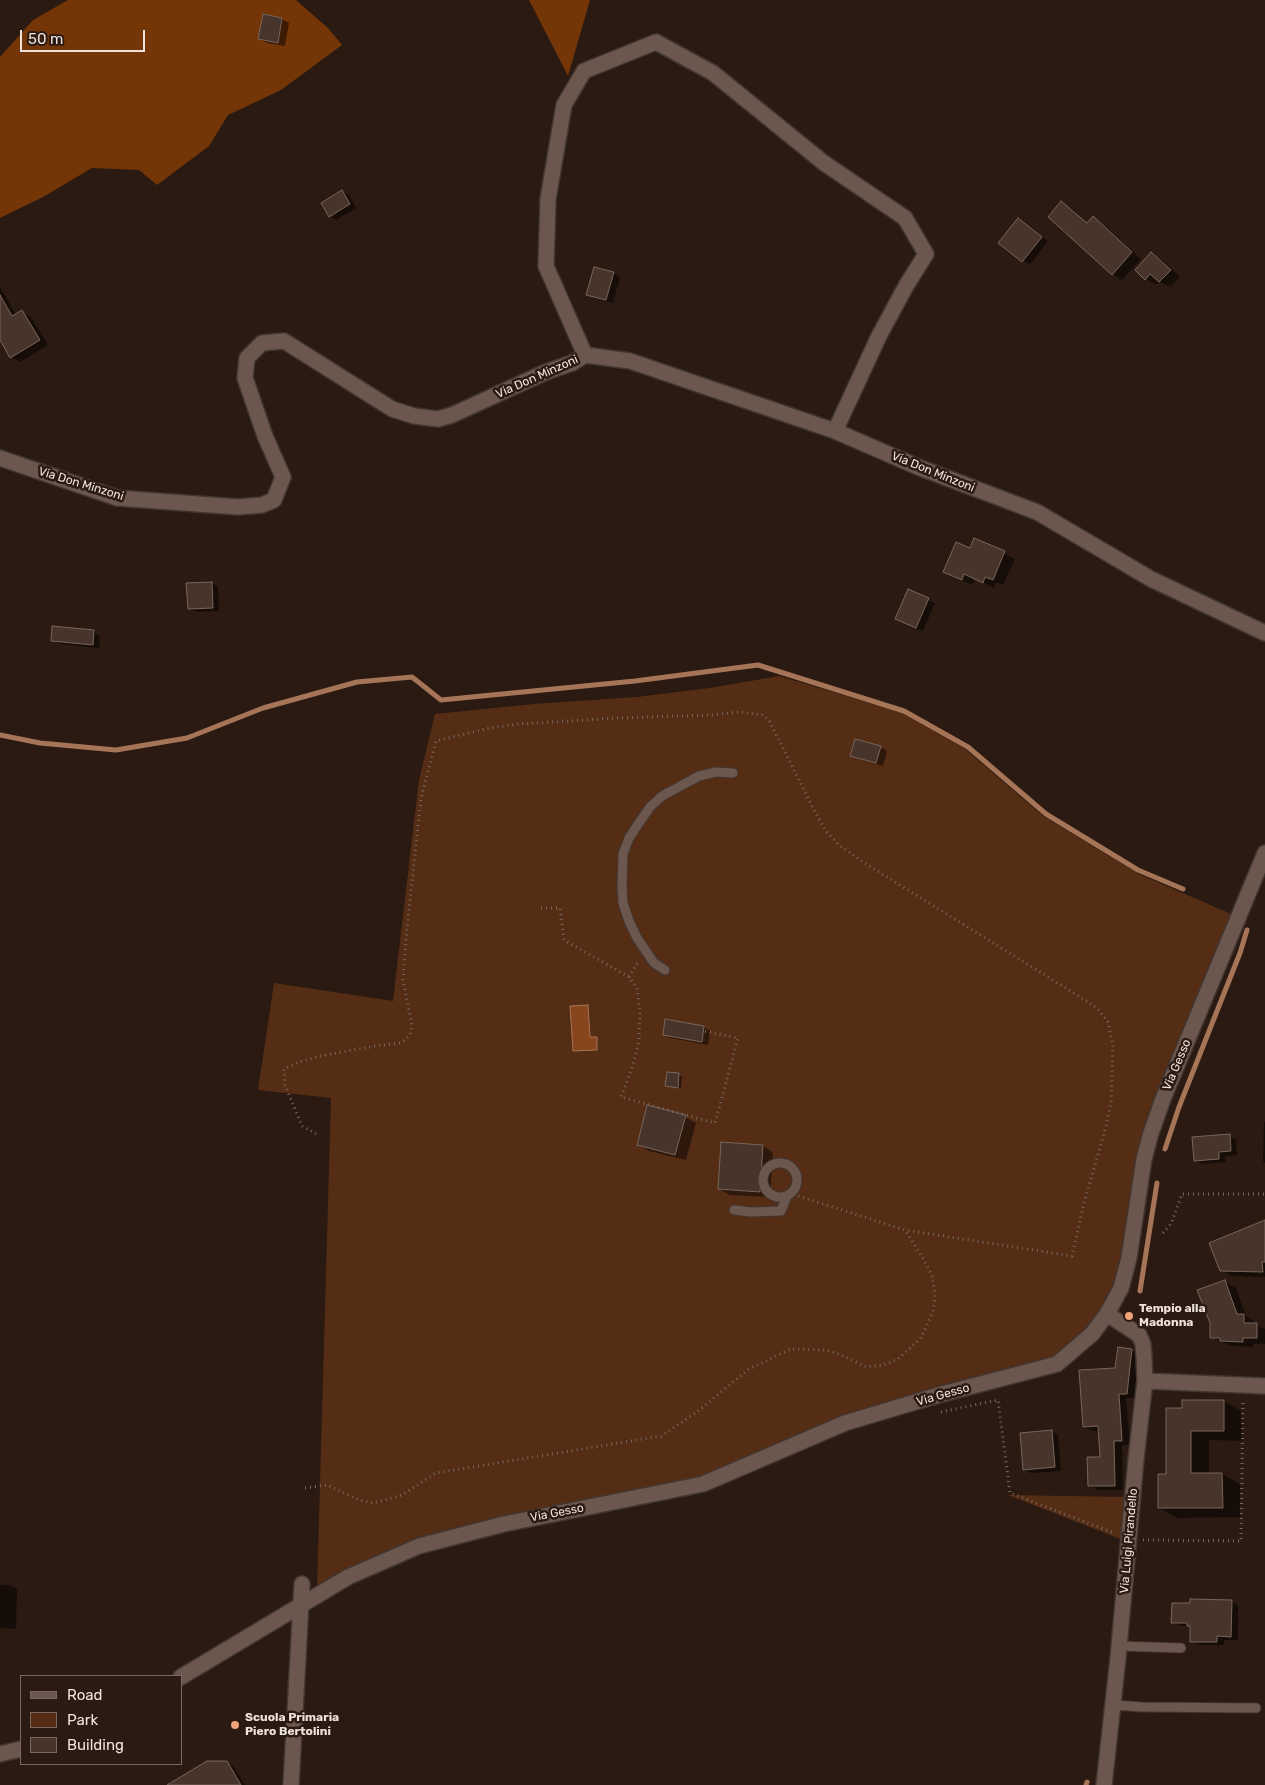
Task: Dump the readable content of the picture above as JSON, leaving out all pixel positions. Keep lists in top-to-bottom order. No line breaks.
{"streets":{"street":["Via Don Minzoni","Via Gesso","Via Luigi Pirandello"]},"crossings":[["Via Gesso","Via Luigi Pirandello"]],"places":["Tempio alla Madonna","Scuola Primaria Piero Bertolini"],"legend":["Road","Park","Building"],"scale_bar":"50 m"}
